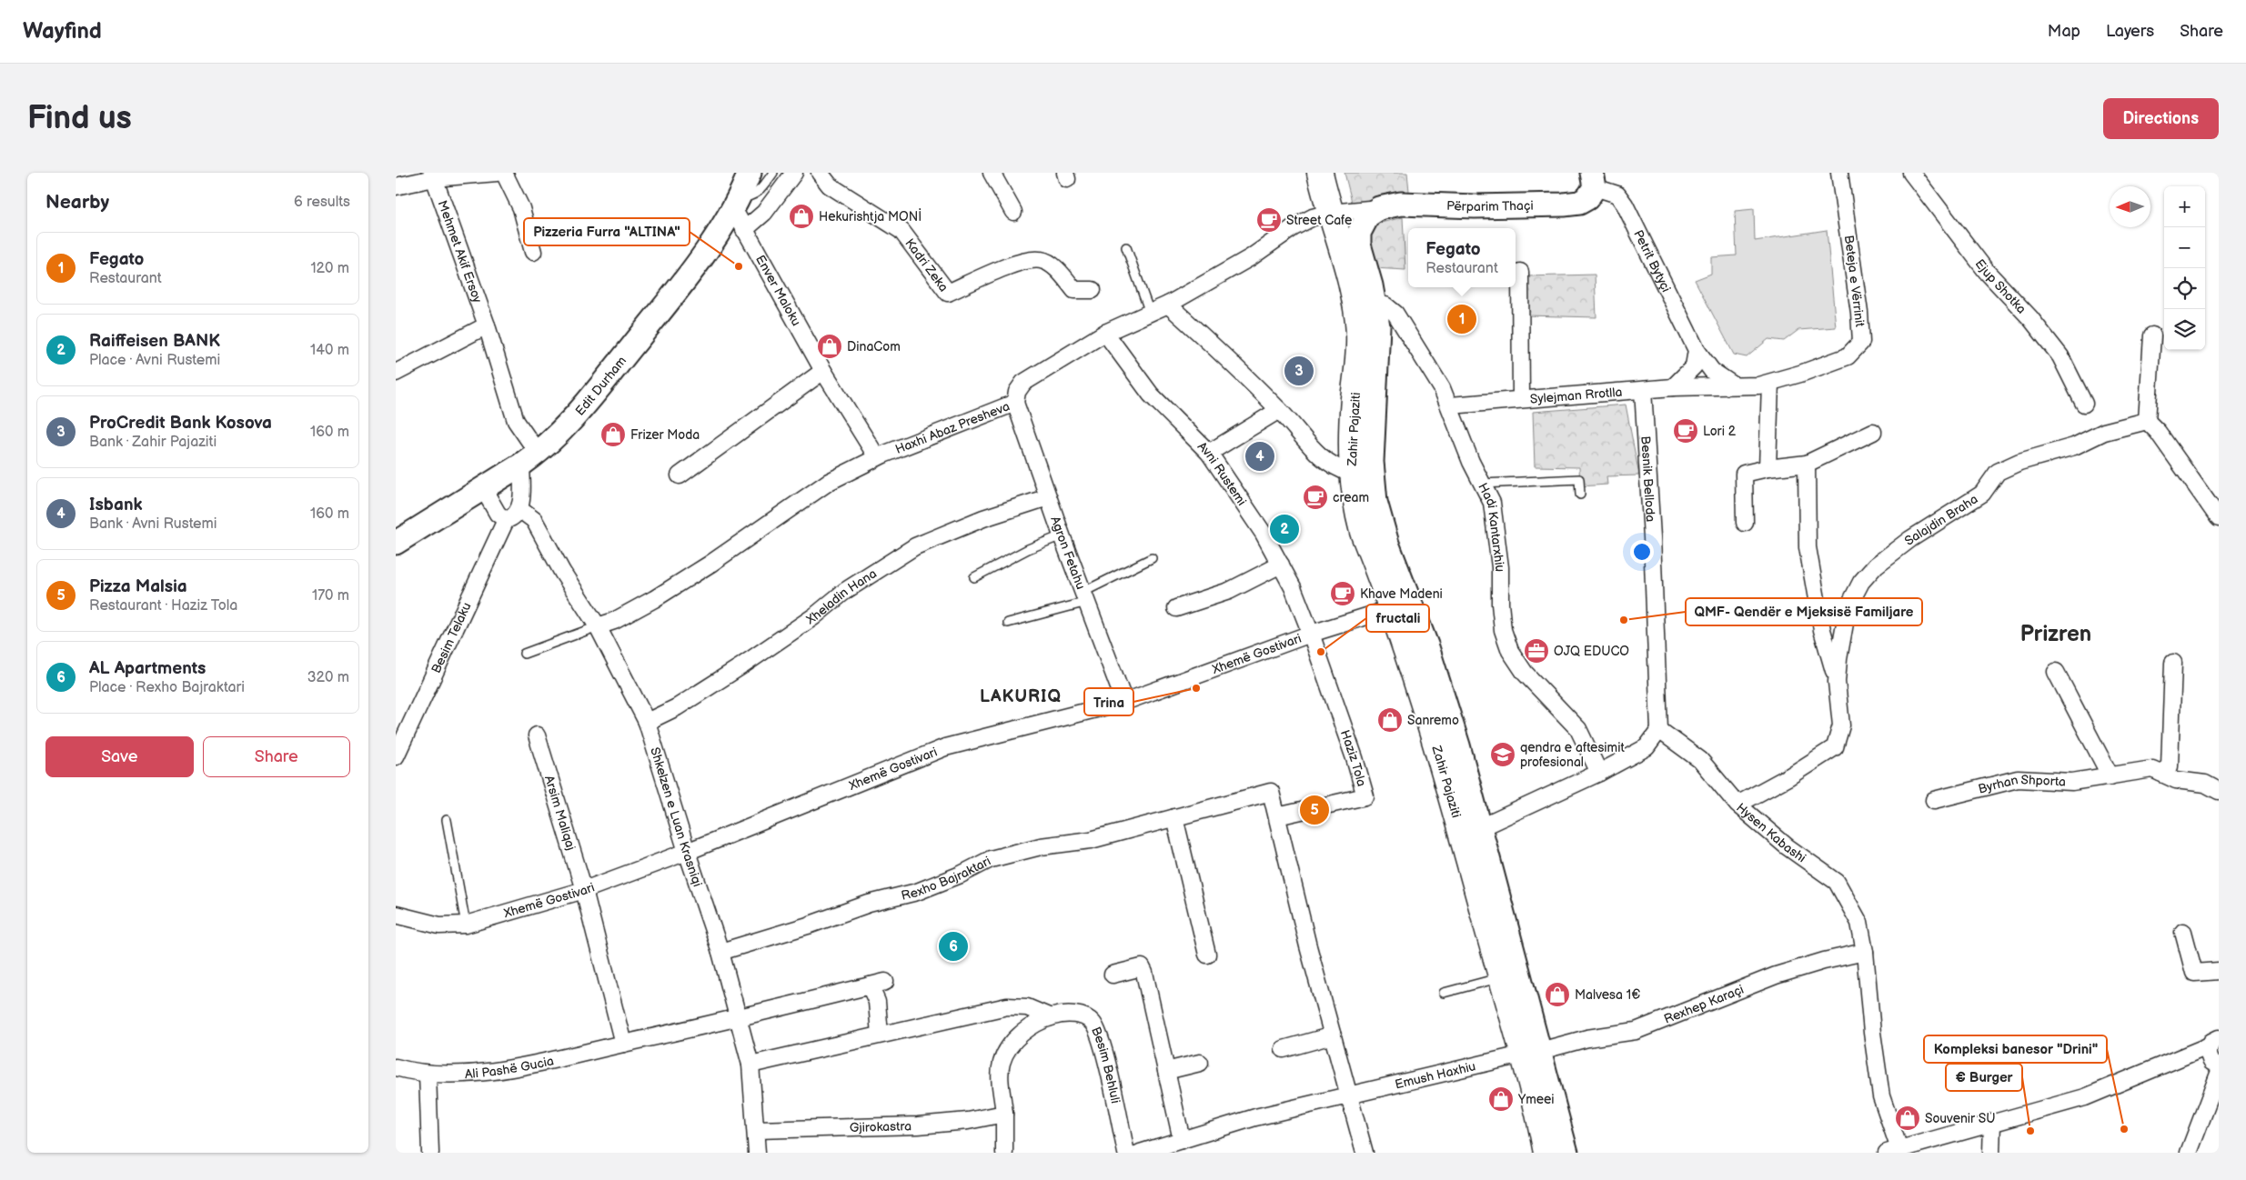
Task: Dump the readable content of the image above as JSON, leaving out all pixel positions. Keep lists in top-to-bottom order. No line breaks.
{"streets":{"main road":["Zahir Pajaziti"],"street":["Përparim Thaçi","Mehmet Akif Ersoy","Petrit Bytyçi","Kadri Zeka","Beteja e Vërrinit","Ejup Shotka","Enver Maloku","Edit Durham","Sylejman Rrotlla","Haxhi Abaz Presheva","Avni Rustemi","Besnik Belloda","Salajdin Braha","Hadi Kantarxhiu","Agron Fetahu","Xheladin Hana","Besim Telaku","Xhemë Gostivari","Haziz Tola","Byrhan Shporta","Arsim Maliqaj","Shkelzen e Luan Krasniqi","Hysen Kabashi","Rexho Bajraktari","Rexhep Karaçi","Besim Behluli","Ali Pashë Gucia","Emush Haxhiu","Gjirokastra"]},"crossings":[["Përparim Thaçi","Petrit Bytyçi"],["Përparim Thaçi","Haxhi Abaz Presheva"],["Përparim Thaçi","Zahir Pajaziti"],["Mehmet Akif Ersoy","Edit Durham"],["Petrit Bytyçi","Beteja e Vërrinit"],["Beteja e Vërrinit","Sylejman Rrotlla"],["Enver Maloku","Edit Durham"],["Enver Maloku","Haxhi Abaz Presheva"],["Sylejman Rrotlla","Besnik Belloda"],["Sylejman Rrotlla","Hadi Kantarxhiu"],["Haxhi Abaz Presheva","Zahir Pajaziti"],["Haxhi Abaz Presheva","Avni Rustemi"],["Haxhi Abaz Presheva","Agron Fetahu"],["Haxhi Abaz Presheva","Shkelzen e Luan Krasniqi"],["Zahir Pajaziti","Hadi Kantarxhiu"],["Zahir Pajaziti","Xhemë Gostivari"],["Zahir Pajaziti","Rexhep Karaçi"],["Zahir Pajaziti","Emush Haxhiu"],["Avni Rustemi","Xhemë Gostivari"],["Avni Rustemi","Haziz Tola"],["Besnik Belloda","Hysen Kabashi"],["Salajdin Braha","Hysen Kabashi"],["Agron Fetahu","Xheladin Hana"],["Agron Fetahu","Xhemë Gostivari"],["Xheladin Hana","Shkelzen e Luan Krasniqi"],["Xhemë Gostivari","Haziz Tola"],["Xhemë Gostivari","Arsim Maliqaj"],["Xhemë Gostivari","Shkelzen e Luan Krasniqi"],["Haziz Tola","Rexho Bajraktari"],["Shkelzen e Luan Krasniqi","Rexho Bajraktari"],["Shkelzen e Luan Krasniqi","Besim Behluli"],["Shkelzen e Luan Krasniqi","Ali Pashë Gucia"],["Shkelzen e Luan Krasniqi","Gjirokastra"],["Hysen Kabashi","Rexhep Karaçi"],["Rexhep Karaçi","Emush Haxhiu"],["Besim Behluli","Gjirokastra"]],"districts":["Prizren","LAKURIQ"],"places":{"shop":["Hekurishtja MONİ","DinaCom","Frizer Moda","Sanremo","Malvesa 1€","Ymeei","Souvenir SU"],"cafe":["Street Cafe","Lori 2","cream","Khave Madeni"],"other":["Pizzeria Furra \"ALTINA\"","QMF- Qendër e Mjeksisë Familjare","fructali","Trina","Kompleksi banesor \"Drini\"","€ Burger"],"office":["OJQ EDUCO"],"school or university":["qendra e aftesimit profesional"]},"north":"left","page":{"header":"Wayfind","nav":["Map","Layers","Share"],"buttons":["Directions",["Save","Share"]],"title":"Find us","heading":["Nearby","6 results"],"map_buttons":["+","−"],"popup":["Fegato","Restaurant"],"list":[{"mark":"1","name":"Fegato","note":"Restaurant","value":"120 m"},{"mark":"2","name":"Raiffeisen BANK","note":"Place · Avni Rustemi","value":"140 m"},{"mark":"3","name":"ProCredit Bank Kosova","note":"Bank · Zahir Pajaziti","value":"160 m"},{"mark":"4","name":"Isbank","note":"Bank · Avni Rustemi","value":"160 m"},{"mark":"5","name":"Pizza Malsia","note":"Restaurant · Haziz Tola","value":"170 m"},{"mark":"6","name":"AL Apartments","note":"Place · Rexho Bajraktari","value":"320 m"}],"pins":["1","3","4","2","5","6"]}}
